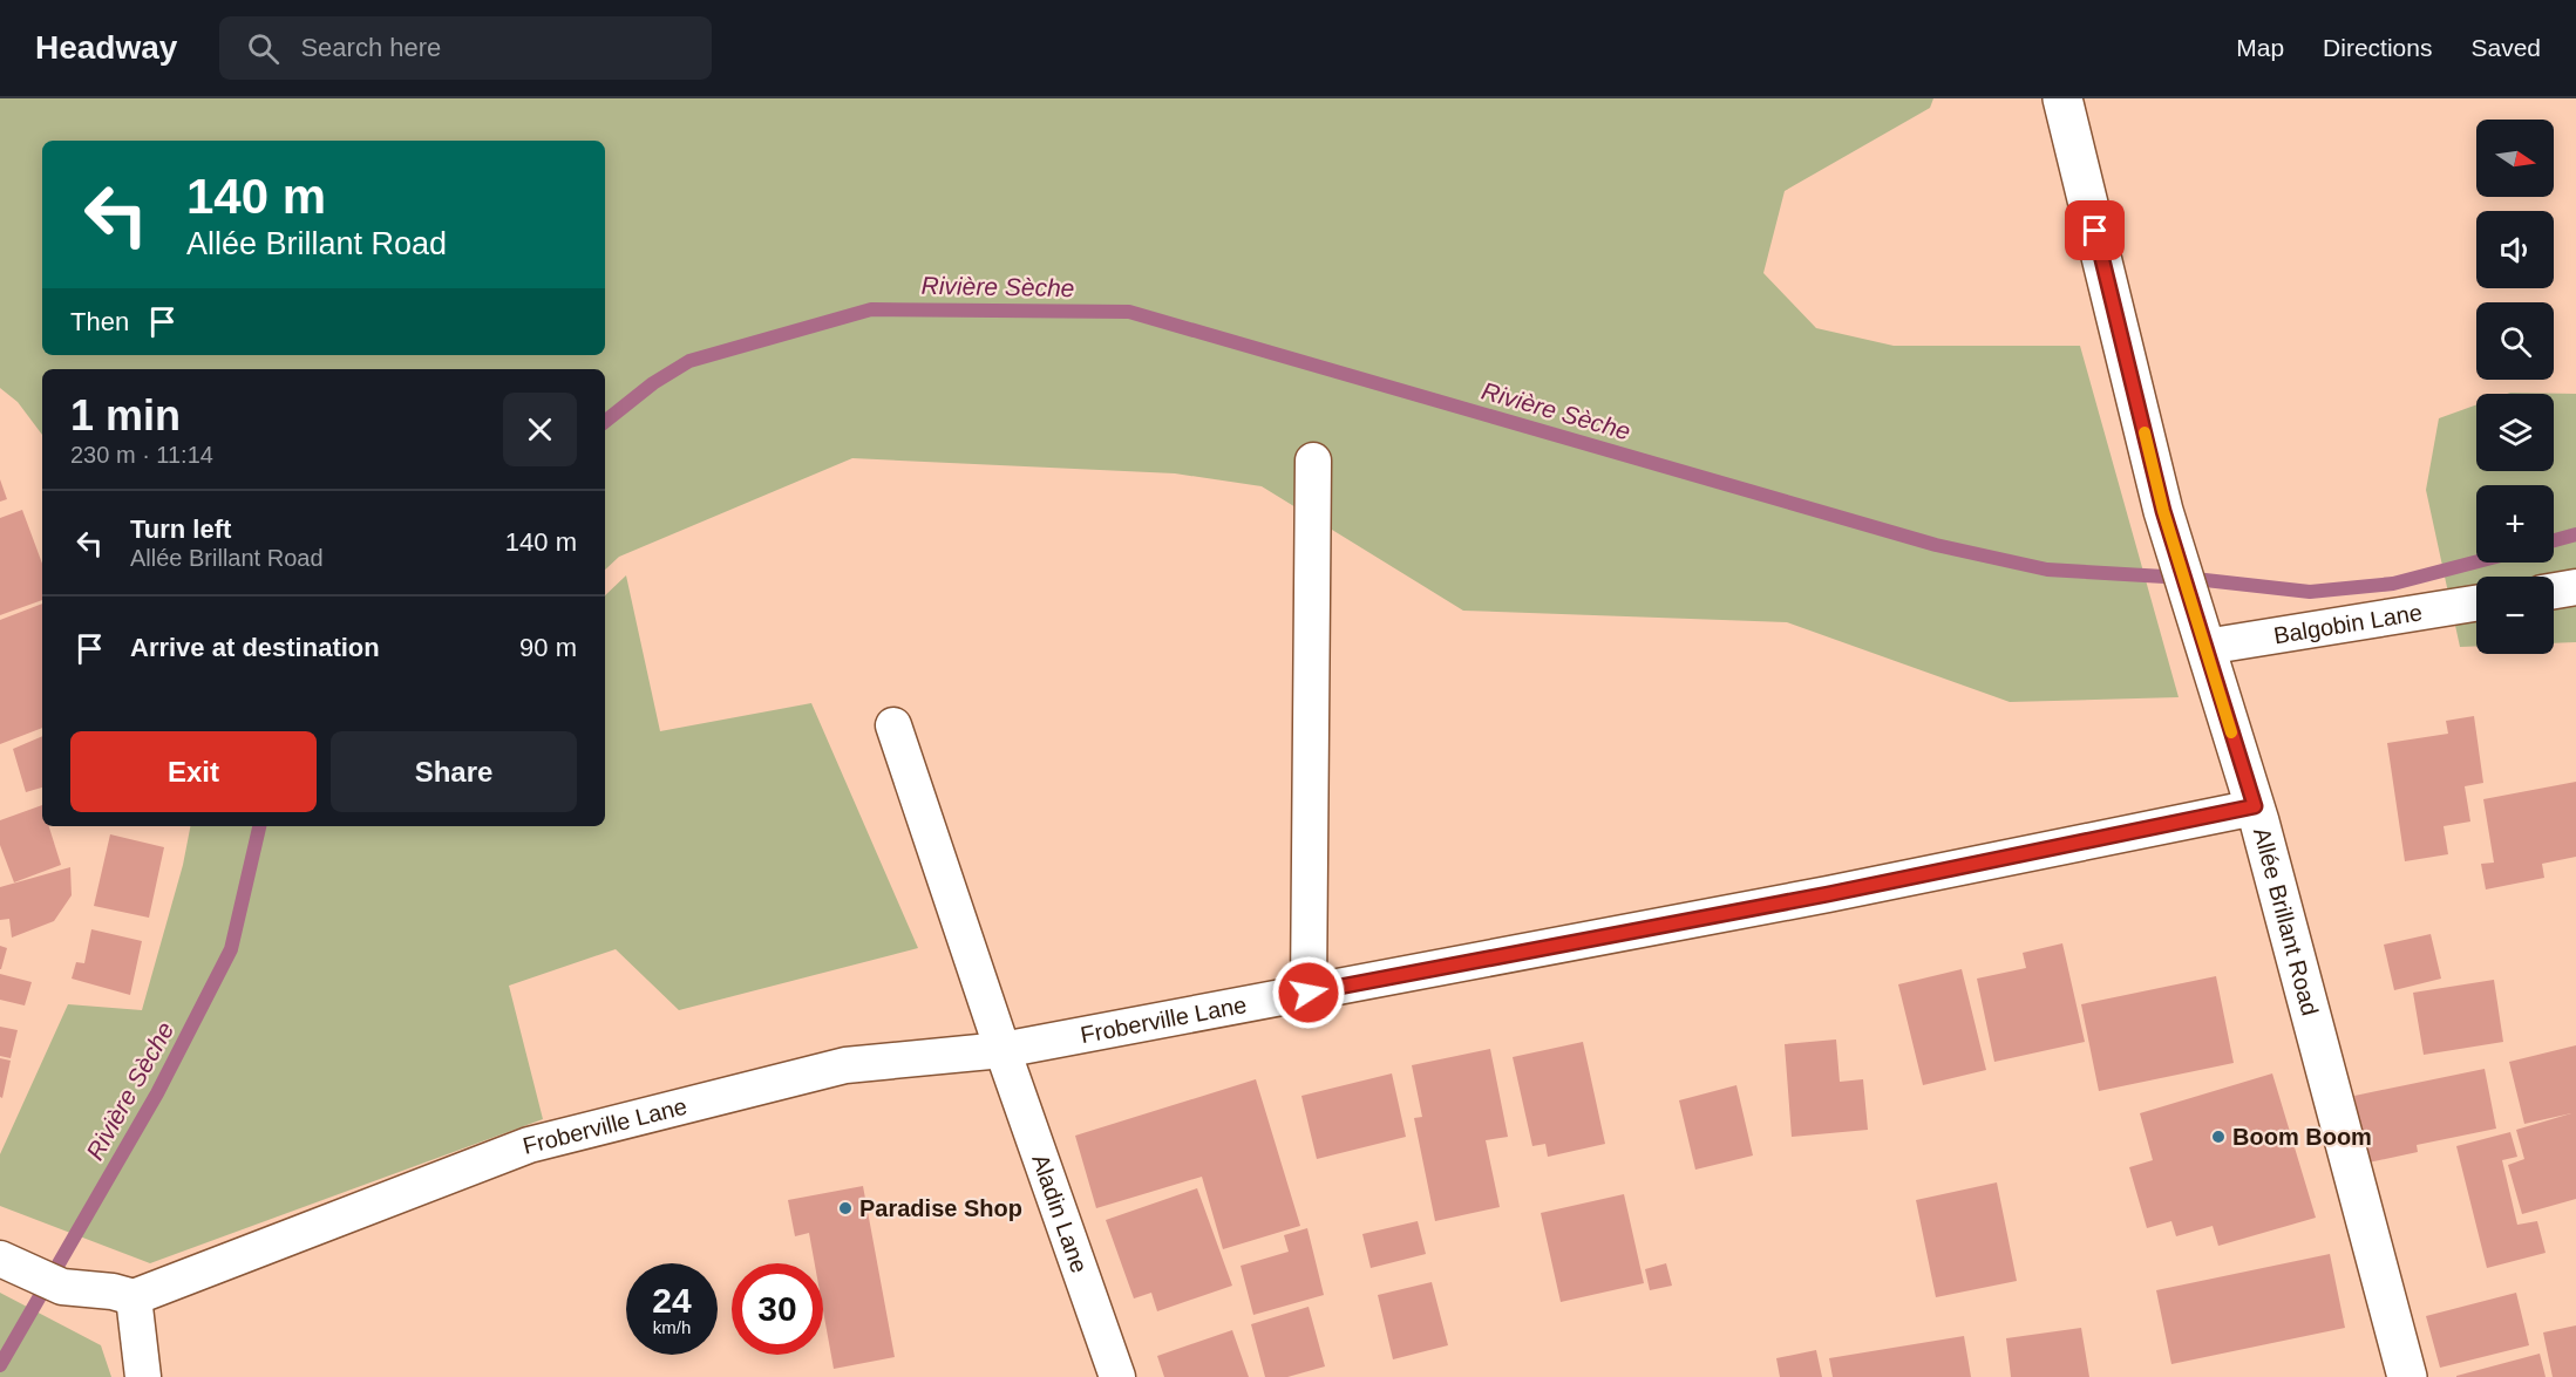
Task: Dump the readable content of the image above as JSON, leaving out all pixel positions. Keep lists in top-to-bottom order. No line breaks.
{"streets":{"main road":["Allée Brillant Road"],"street":["Balgobin Lane","Froberville Lane","Aladin Lane"]},"crossings":[["Balgobin Lane","Allée Brillant Road"],["Allée Brillant Road","Froberville Lane"],["Froberville Lane","Aladin Lane"]],"water":["Rivière Sèche"],"places":["Boom Boom","Paradise Shop"],"north":"right","page":{"header":"Headway","search":"Search here","nav":["Map","Directions","Saved"],"map_buttons":["+","−"],"turn":["140 m","Allée Brillant Road"],"then":"Then","heading":["1 min","230 m · 11:14"],"list":[{"name":"Turn left","note":"Allée Brillant Road","value":"140 m"},{"name":"Arrive at destination","value":"90 m"}],"buttons":["Exit","Share"],"speed":"24 km/h","limit":"30"}}
